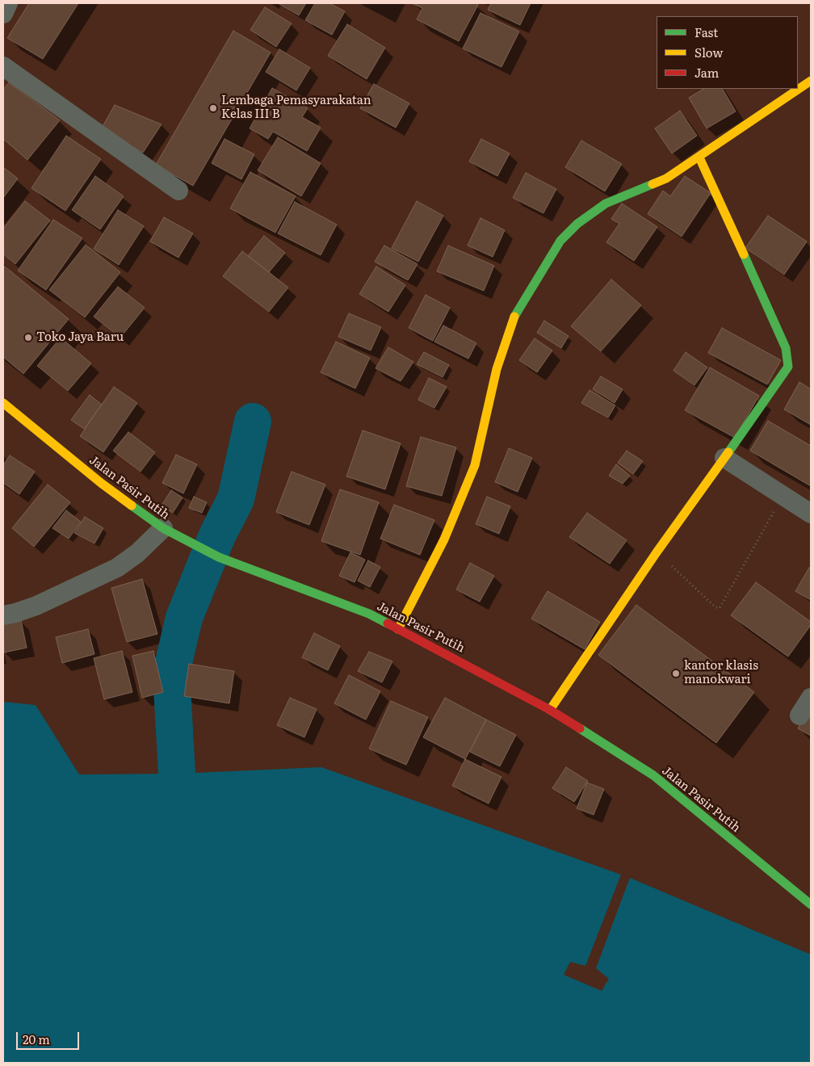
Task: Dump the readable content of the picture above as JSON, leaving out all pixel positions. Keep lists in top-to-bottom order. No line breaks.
{"streets":{"street":["Jalan Pasir Putih"]},"places":["Lembaga Pemasyarakatan Kelas III B","Toko Jaya Baru","kantor klasis manokwari"],"legend":["Fast","Slow","Jam"],"scale_bar":"20 m"}
